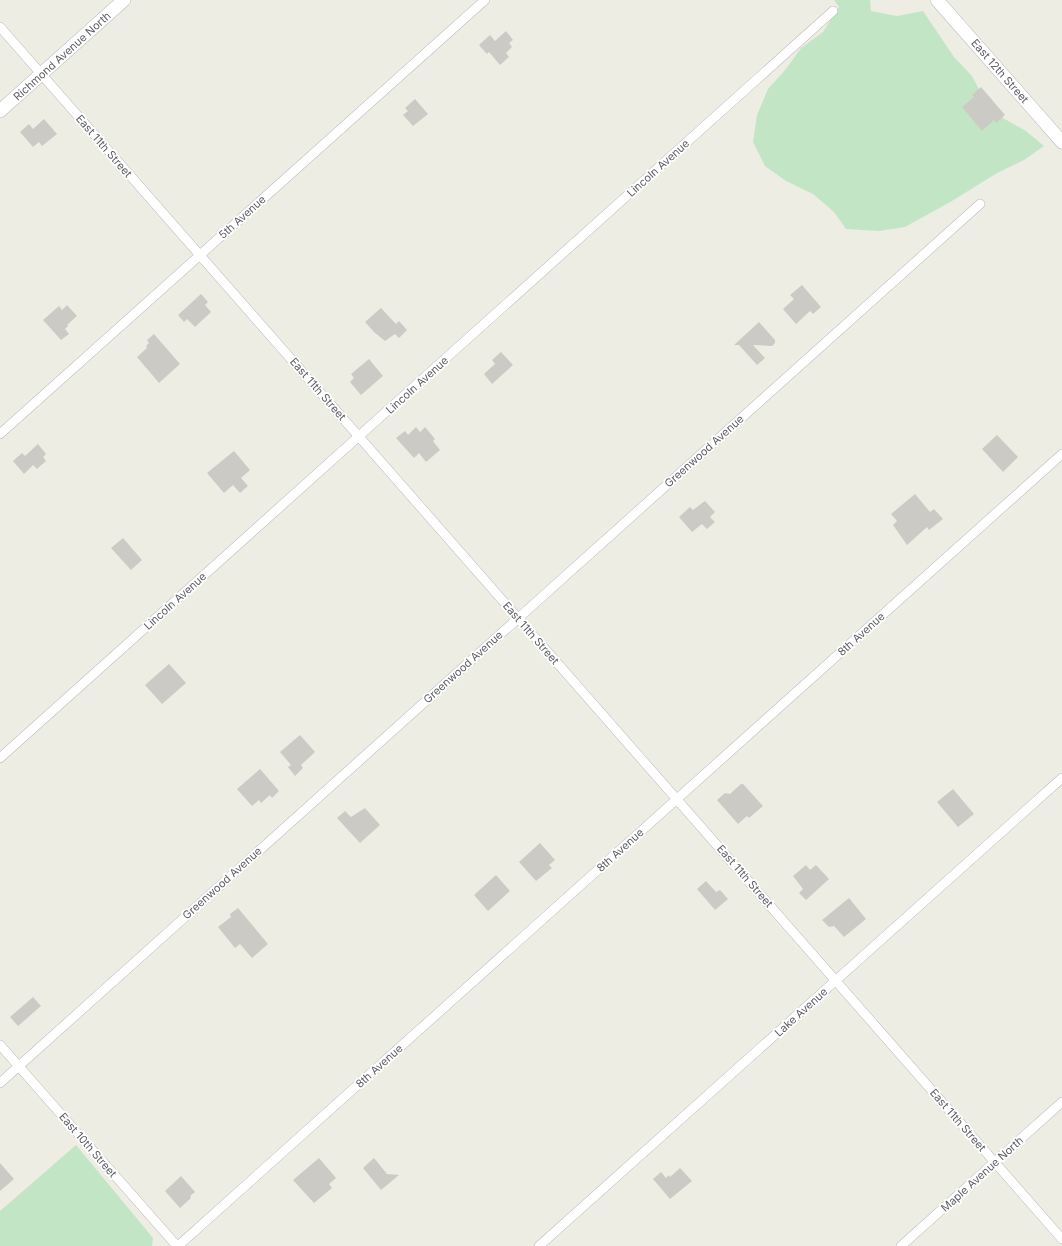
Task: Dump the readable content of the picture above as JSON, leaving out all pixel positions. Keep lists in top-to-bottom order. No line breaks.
{"streets":{"street":["Richmond Avenue North","East 12th Street","East 11th Street","Lincoln Avenue","5th Avenue","Greenwood Avenue","8th Avenue","Lake Avenue","East 10th Street","Maple Avenue North"]},"crossings":[["Richmond Avenue North","East 11th Street"],["East 11th Street","Lincoln Avenue"],["East 11th Street","5th Avenue"],["East 11th Street","Greenwood Avenue"],["East 11th Street","8th Avenue"],["East 11th Street","Lake Avenue"],["East 11th Street","Maple Avenue North"],["Greenwood Avenue","East 10th Street"],["8th Avenue","East 10th Street"]]}
